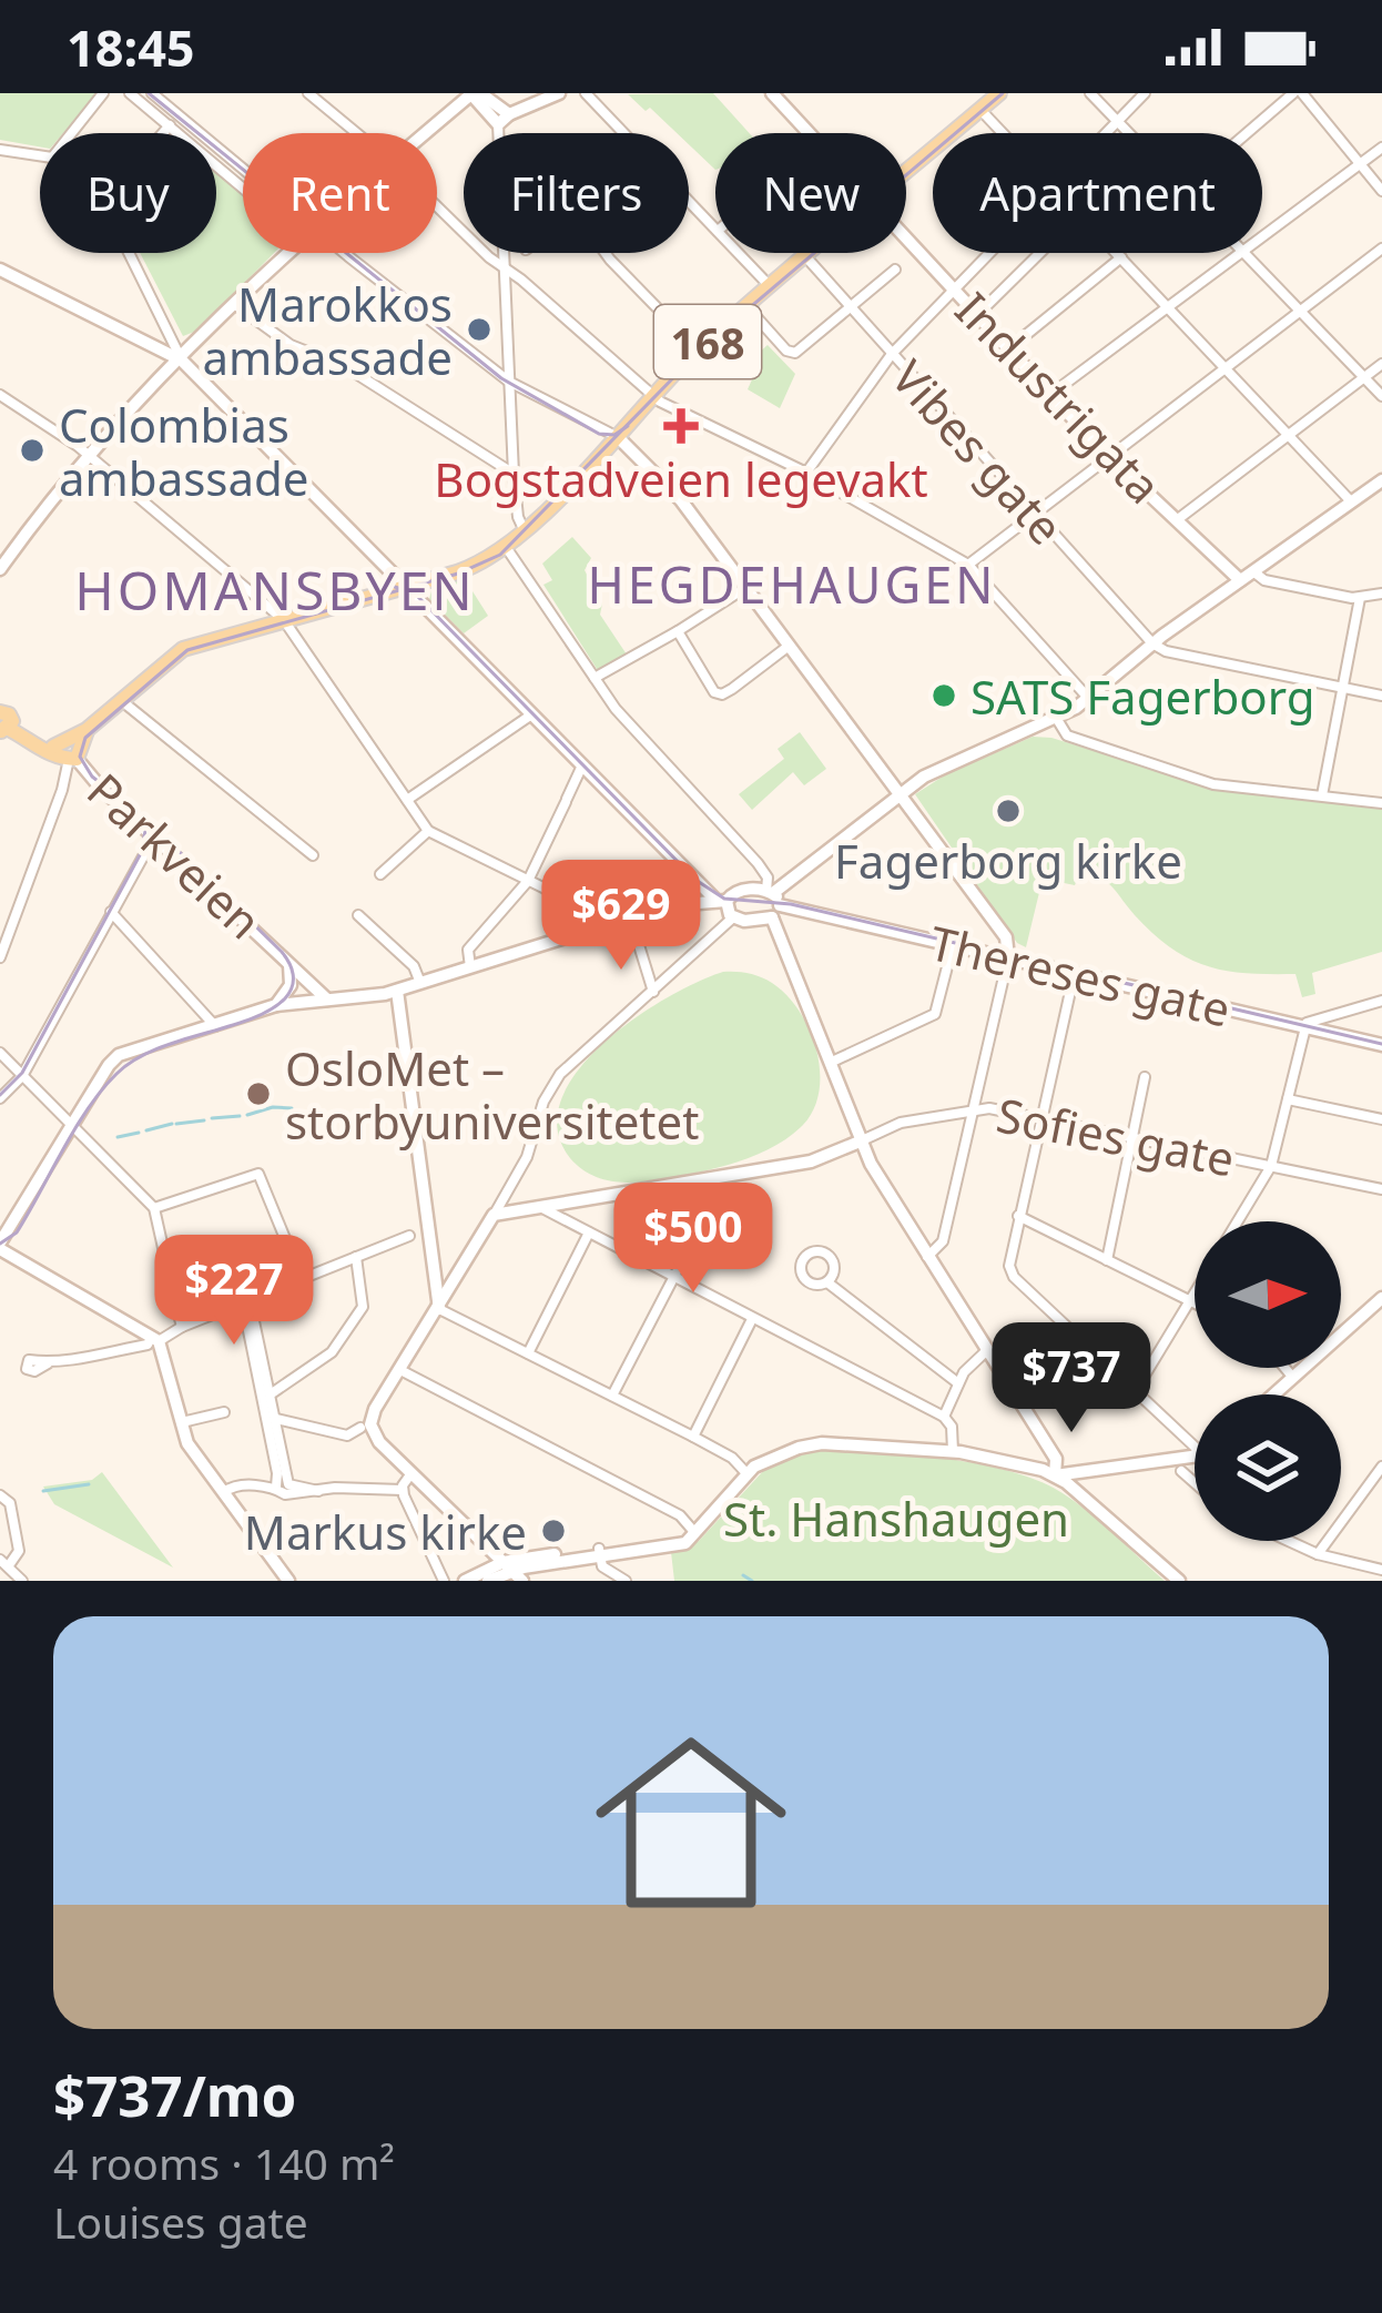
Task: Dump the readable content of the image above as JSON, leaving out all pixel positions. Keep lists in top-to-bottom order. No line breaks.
{"streets":{"main road":["168","Parkveien"],"street":["Industrigata","Vibes gate","Thereses gate","Sofies gate"]},"crossings":[["168","Vibes gate"],["168","Parkveien"]],"districts":["HEGDEHAUGEN","HOMANSBYEN"],"parks":["St. Hanshaugen"],"places":{"other":["Marokkos ambassade","Colombias ambassade","SATS Fagerborg","Fagerborg kirke","OsloMet – storbyuniversitetet","Markus kirke"],"health":["Bogstadveien legevakt"]},"north":"right","page":{"status":"18:45","chip":["Buy","Rent","Filters","New","Apartment"],"price":["$629","$500","$227","$737"],"list":[{"name":"$737/mo","note":"4 rooms · 140 m² · Louises gate"}]}}
